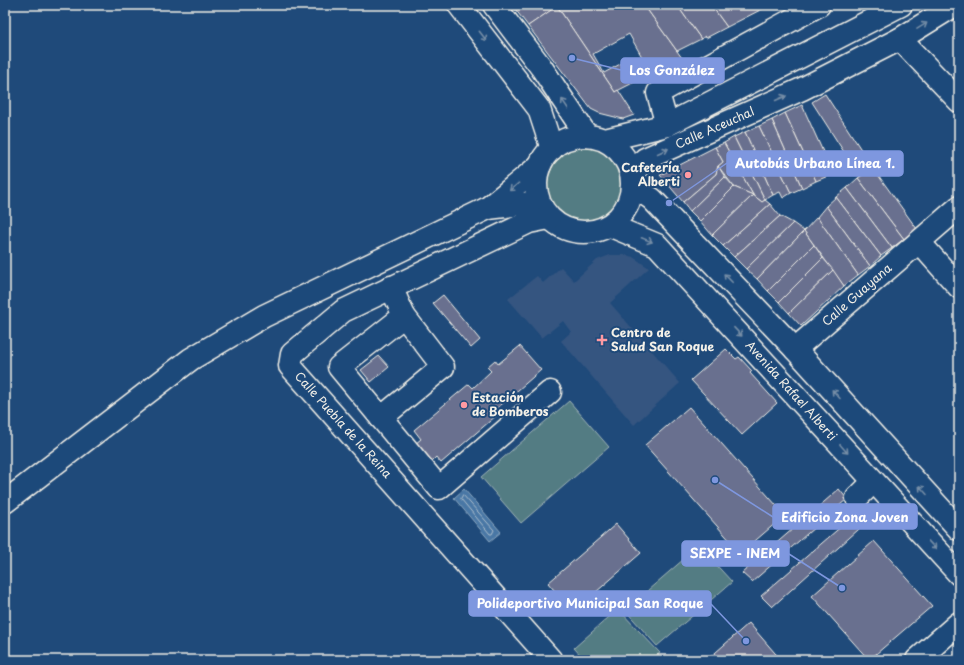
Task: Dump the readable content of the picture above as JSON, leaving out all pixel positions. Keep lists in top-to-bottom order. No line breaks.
{"streets":{"street":["Calle Aceuchal","Calle Guayana","Avenida Rafael Alberti","Calle Puebla de la Reina"]},"crossings":[["Calle Aceuchal","Avenida Rafael Alberti"],["Calle Aceuchal","Calle Puebla de la Reina"],["Avenida Rafael Alberti","Calle Puebla de la Reina"]],"places":{"other":["Los González","Cafetería Alberti","Autobús Urbano Línea 1.","Estación de Bomberos","Edificio Zona Joven","SEXPE - INEM","Polideportivo Municipal San Roque"],"health":["Centro de Salud San Roque"]}}
